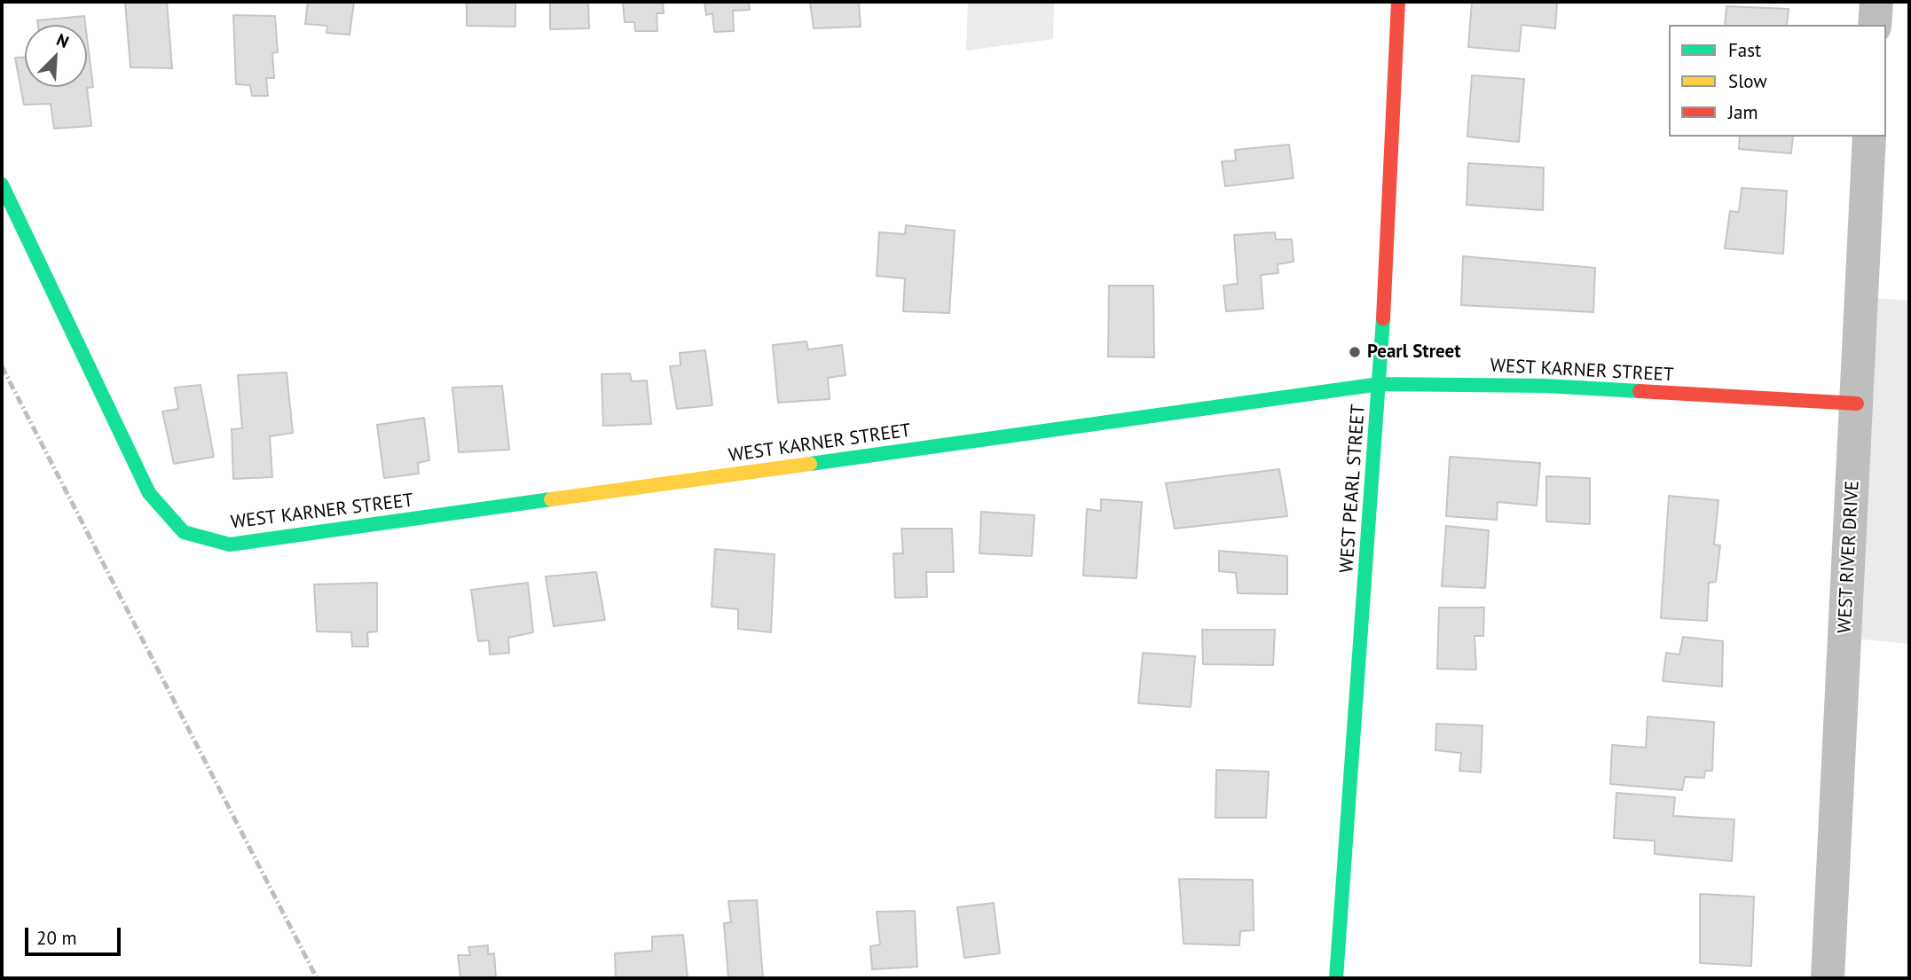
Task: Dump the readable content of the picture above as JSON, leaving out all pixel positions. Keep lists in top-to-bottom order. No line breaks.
{"streets":{"street":["WEST KARNER STREET","WEST PEARL STREET","WEST RIVER DRIVE"]},"crossings":[["WEST KARNER STREET","WEST PEARL STREET"],["WEST KARNER STREET","WEST RIVER DRIVE"]],"places":["Pearl Street"],"legend":["Fast","Slow","Jam"],"scale_bar":"20 m","north":"top right"}
